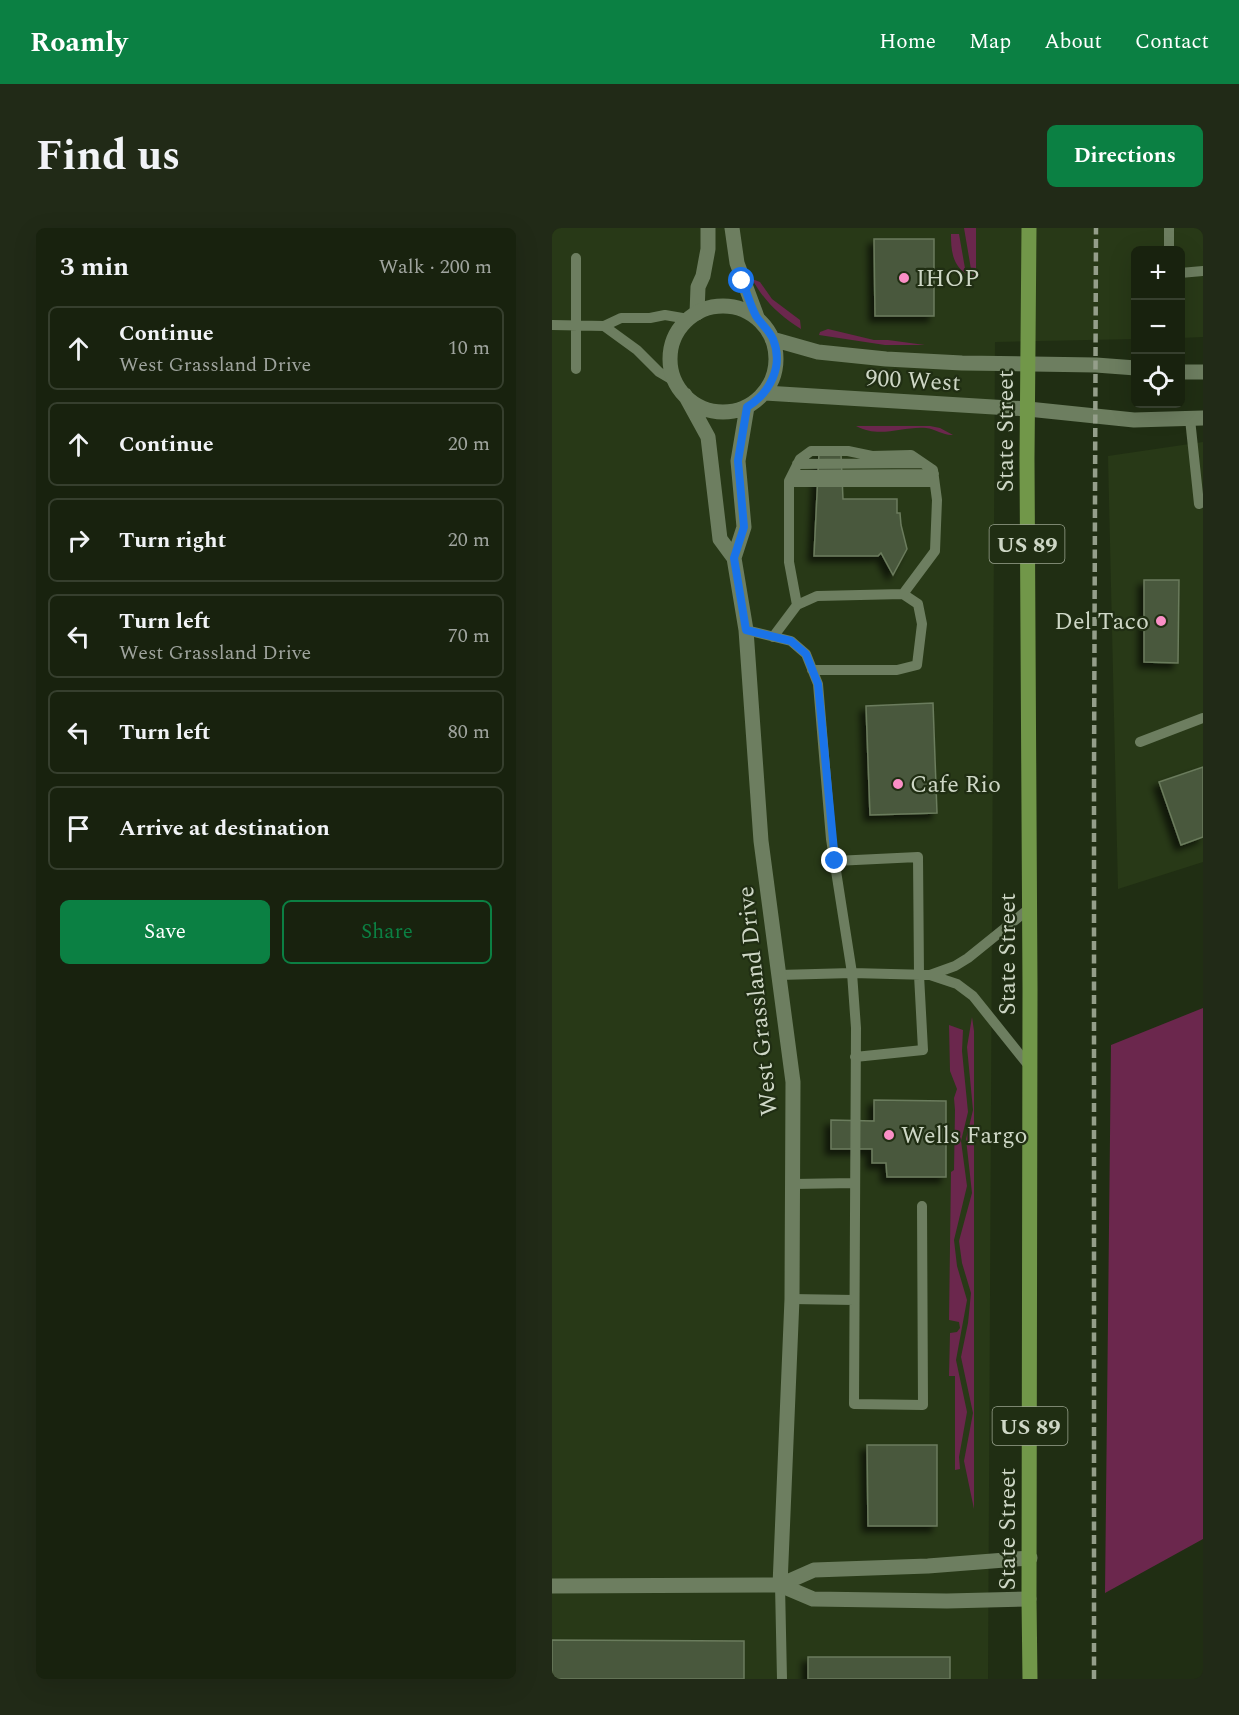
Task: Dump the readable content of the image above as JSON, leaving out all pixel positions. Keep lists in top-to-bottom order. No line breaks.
{"streets":{"main road":["State Street","US 89"],"street":["900 West","West Grassland Drive"]},"crossings":[["900 West","State Street"],["900 West","West Grassland Drive"]],"places":["IHOP","Del Taco","Cafe Rio","Wells Fargo"],"page":{"header":"Roamly","nav":["Home","Map","About","Contact"],"title":"Find us","buttons":["Directions",["Save","Share"]],"heading":["3 min","Walk · 200 m"],"map_buttons":["+","−"],"list":[["Continue","West Grassland Drive","10 m"],["Continue","20 m"],["Turn right","20 m"],["Turn left","West Grassland Drive","70 m"],["Turn left","80 m"],"Arrive at destination"]}}
